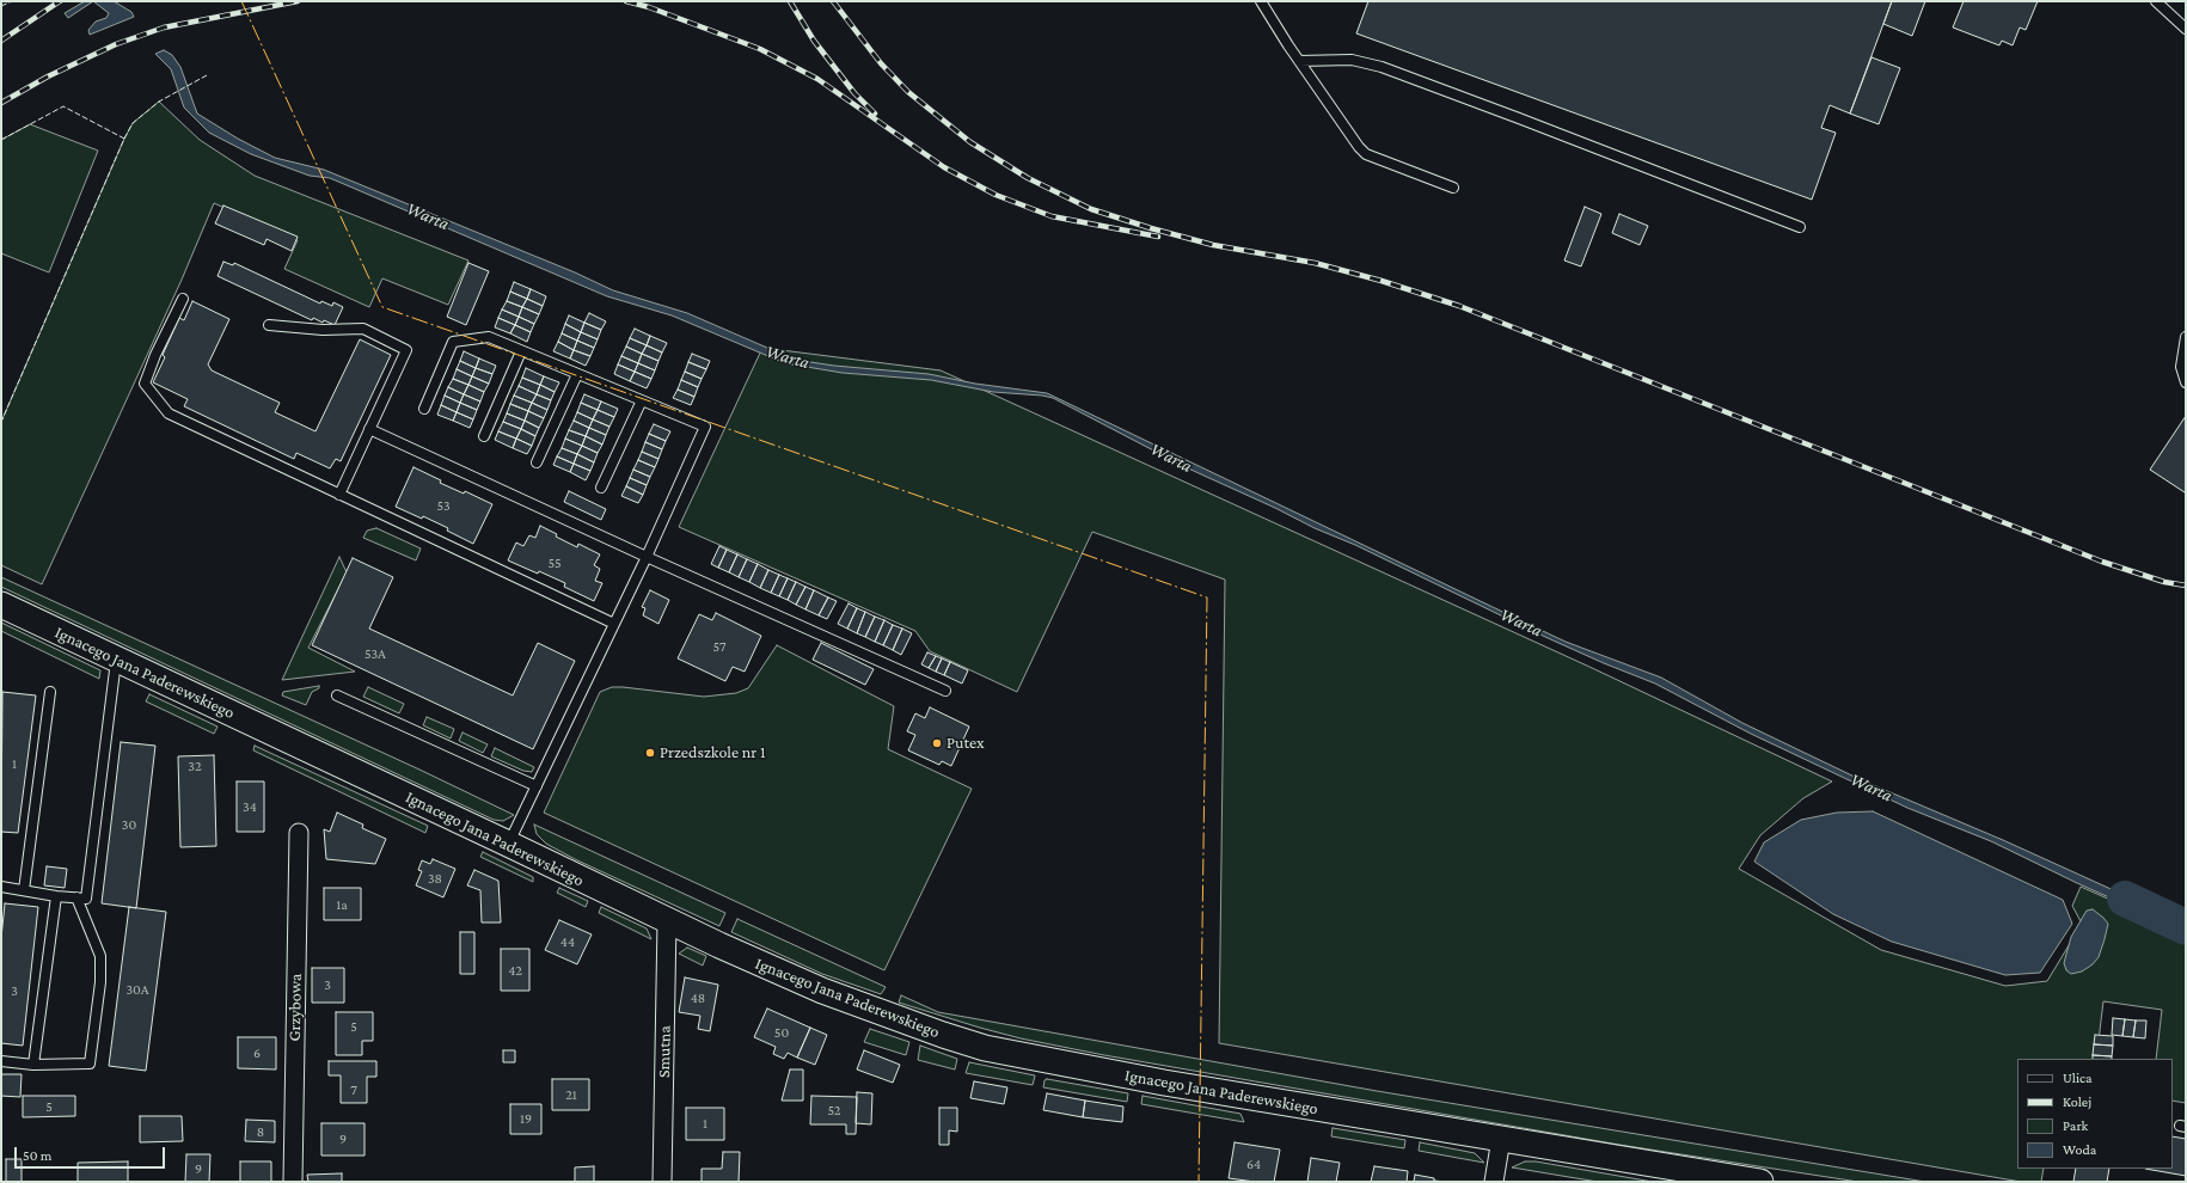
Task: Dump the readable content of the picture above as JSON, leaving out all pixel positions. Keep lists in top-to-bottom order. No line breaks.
{"streets":{"main road":["Ignacego Jana Paderewskiego"],"street":["Grzybowa","Smutna"]},"crossings":[["Ignacego Jana Paderewskiego","Smutna"]],"water":["Warta"],"places":["Putex","Przedszkole nr 1"],"house_numbers":["53","55","57","53A","1","32","34","30","38","1a","44","42","3","30A","3","48","5","50","6","7","21","5","52","19","1","8","9","64","9"],"legend":["Ulica","Kolej","Park","Woda"],"scale_bar":"50 m"}
